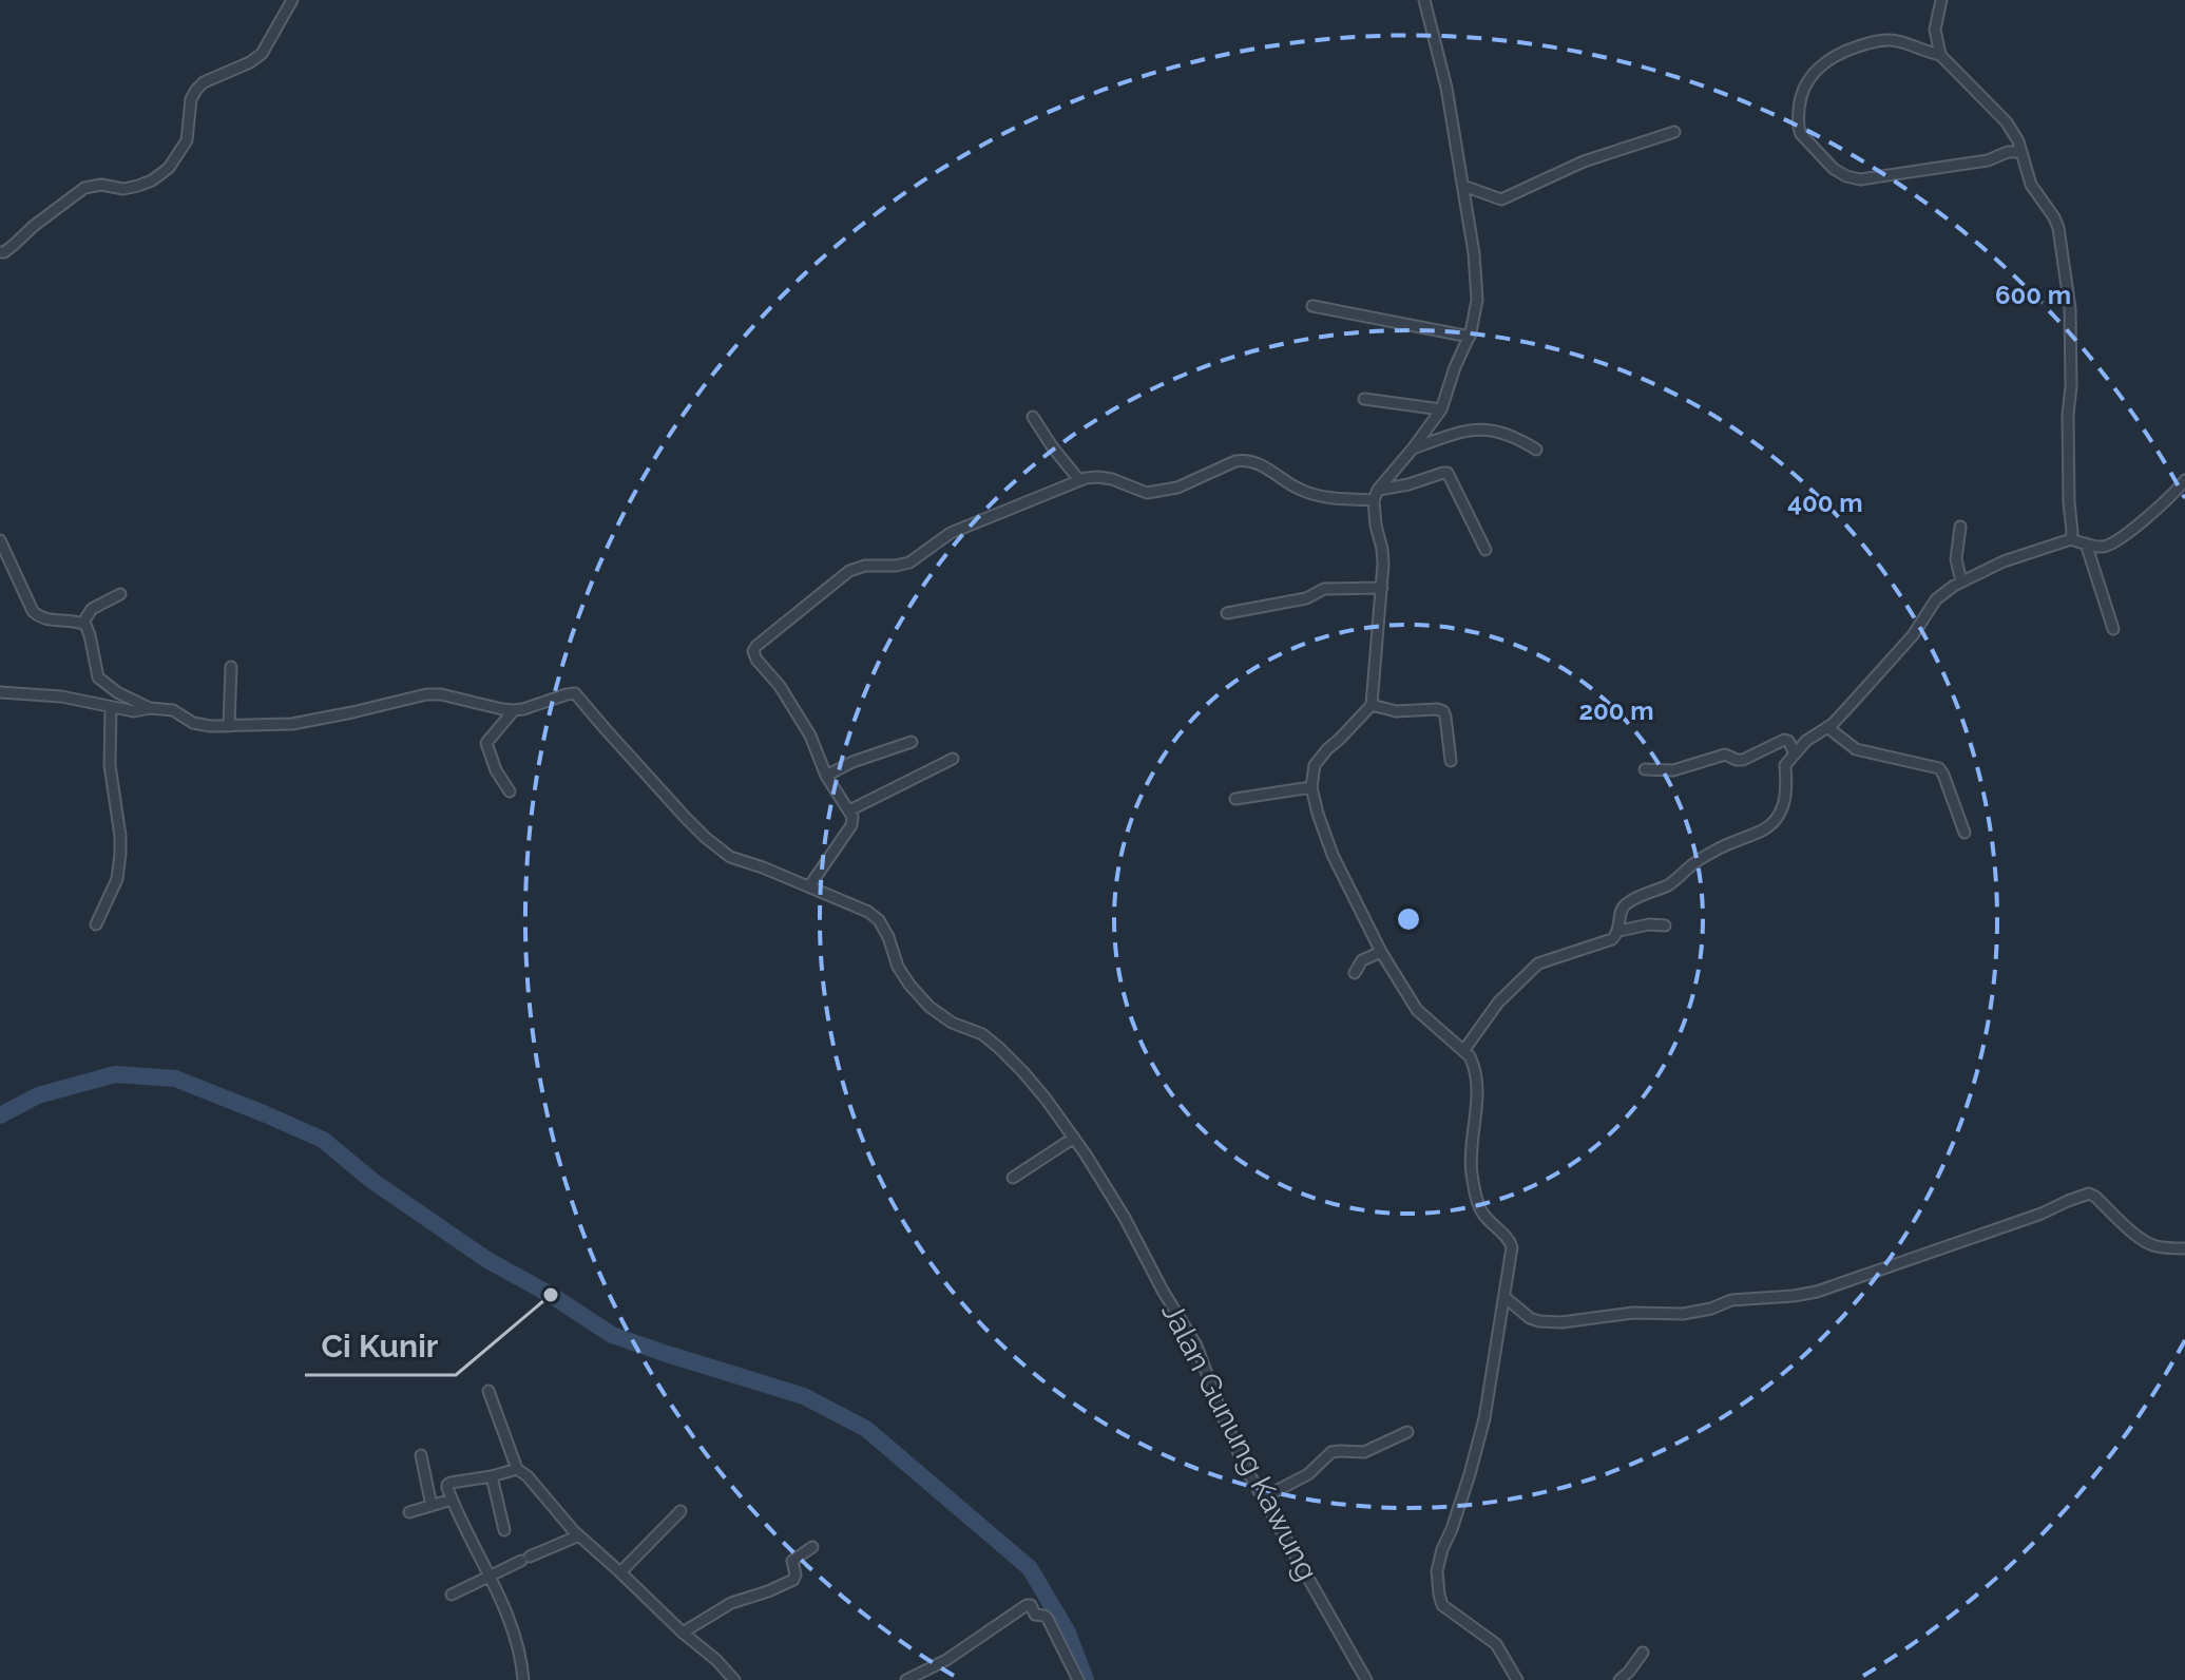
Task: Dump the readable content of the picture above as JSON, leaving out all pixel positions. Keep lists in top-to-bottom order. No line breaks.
{"streets":{"street":["Jalan Gunung Kawung"]},"places":["Ci Kunir"],"rings":["600 m","400 m","200 m"]}
